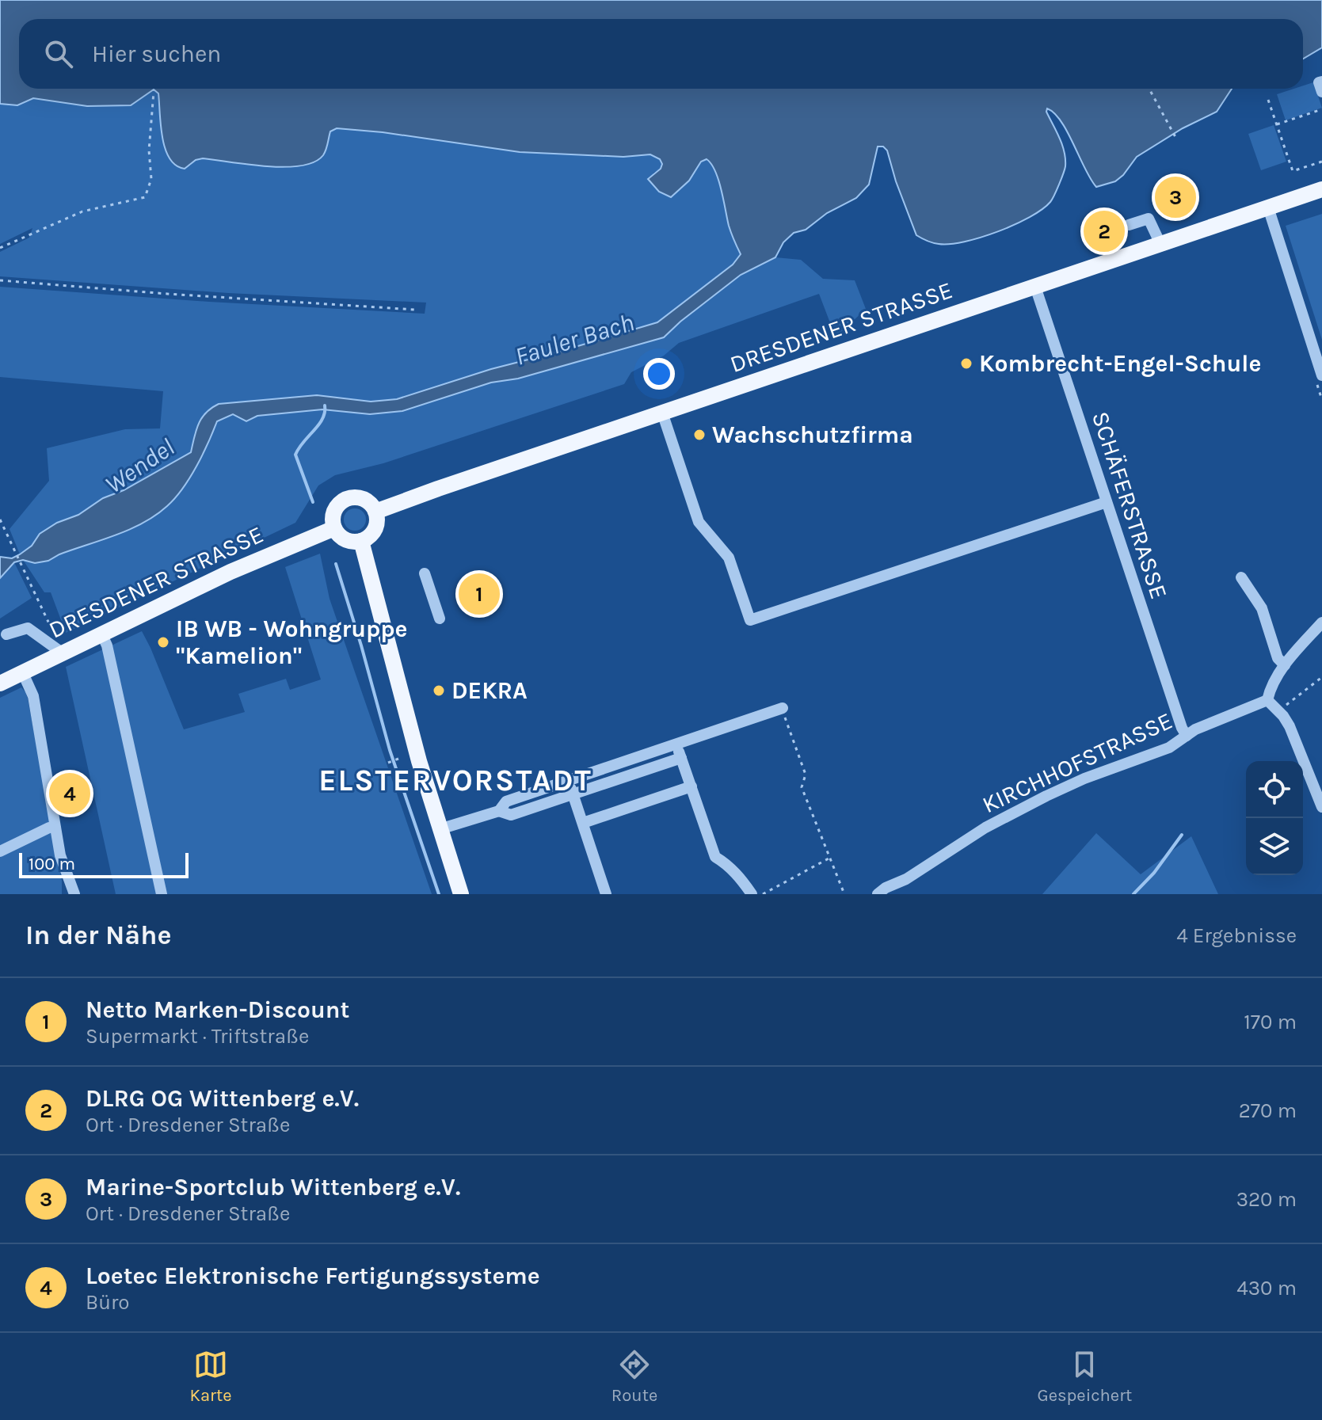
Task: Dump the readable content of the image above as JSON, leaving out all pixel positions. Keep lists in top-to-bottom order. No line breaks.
{"streets":{"main road":["DRESDENER STRASSE"],"street":["SCHÄFERSTRASSE","KIRCHHOFSTRASSE"]},"crossings":[["DRESDENER STRASSE","SCHÄFERSTRASSE"],["SCHÄFERSTRASSE","KIRCHHOFSTRASSE"]],"districts":["ELSTERVORSTADT"],"water":["Fauler Bach","Wendel"],"places":["Kombrecht-Engel-Schule","Wachschutzfirma","IB WB - Wohngruppe \"Kamelion\"","DEKRA"],"scale_bar":"100 m","page":{"search":"Hier suchen","pins":["3","2","1","4"],"scale":"100 m","heading":["In der Nähe","4 Ergebnisse"],"list":[{"mark":"1","name":"Netto Marken-Discount","note":"Supermarkt · Triftstraße","value":"170 m"},{"mark":"2","name":"DLRG OG Wittenberg e.V.","note":"Ort · Dresdener Straße","value":"270 m"},{"mark":"3","name":"Marine-Sportclub Wittenberg e.V.","note":"Ort · Dresdener Straße","value":"320 m"},{"mark":"4","name":"Loetec Elektronische Fertigungssysteme","note":"Büro","value":"430 m"}],"nav":["Karte","Route","Gespeichert"]}}
